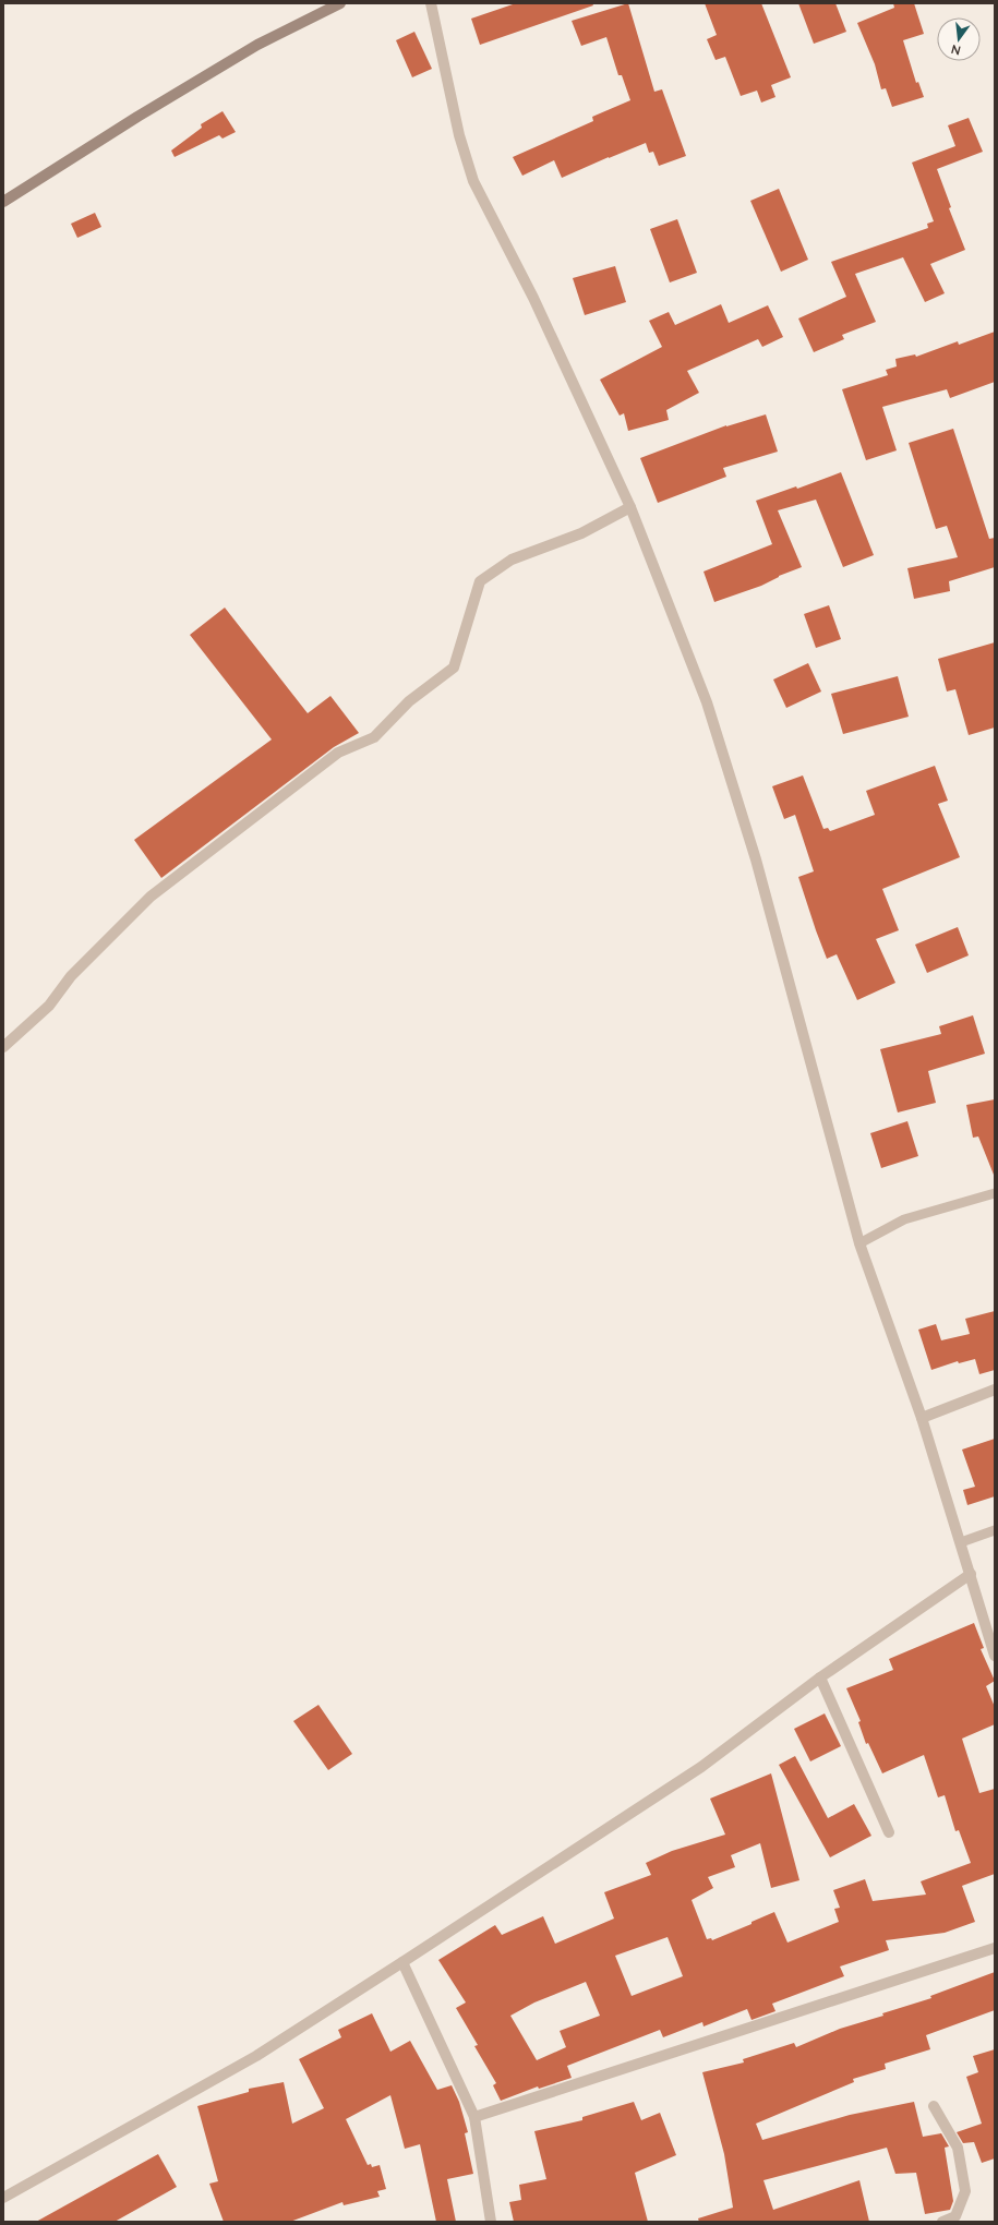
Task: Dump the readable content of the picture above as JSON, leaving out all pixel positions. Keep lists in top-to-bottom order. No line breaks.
{"north":"bottom"}
